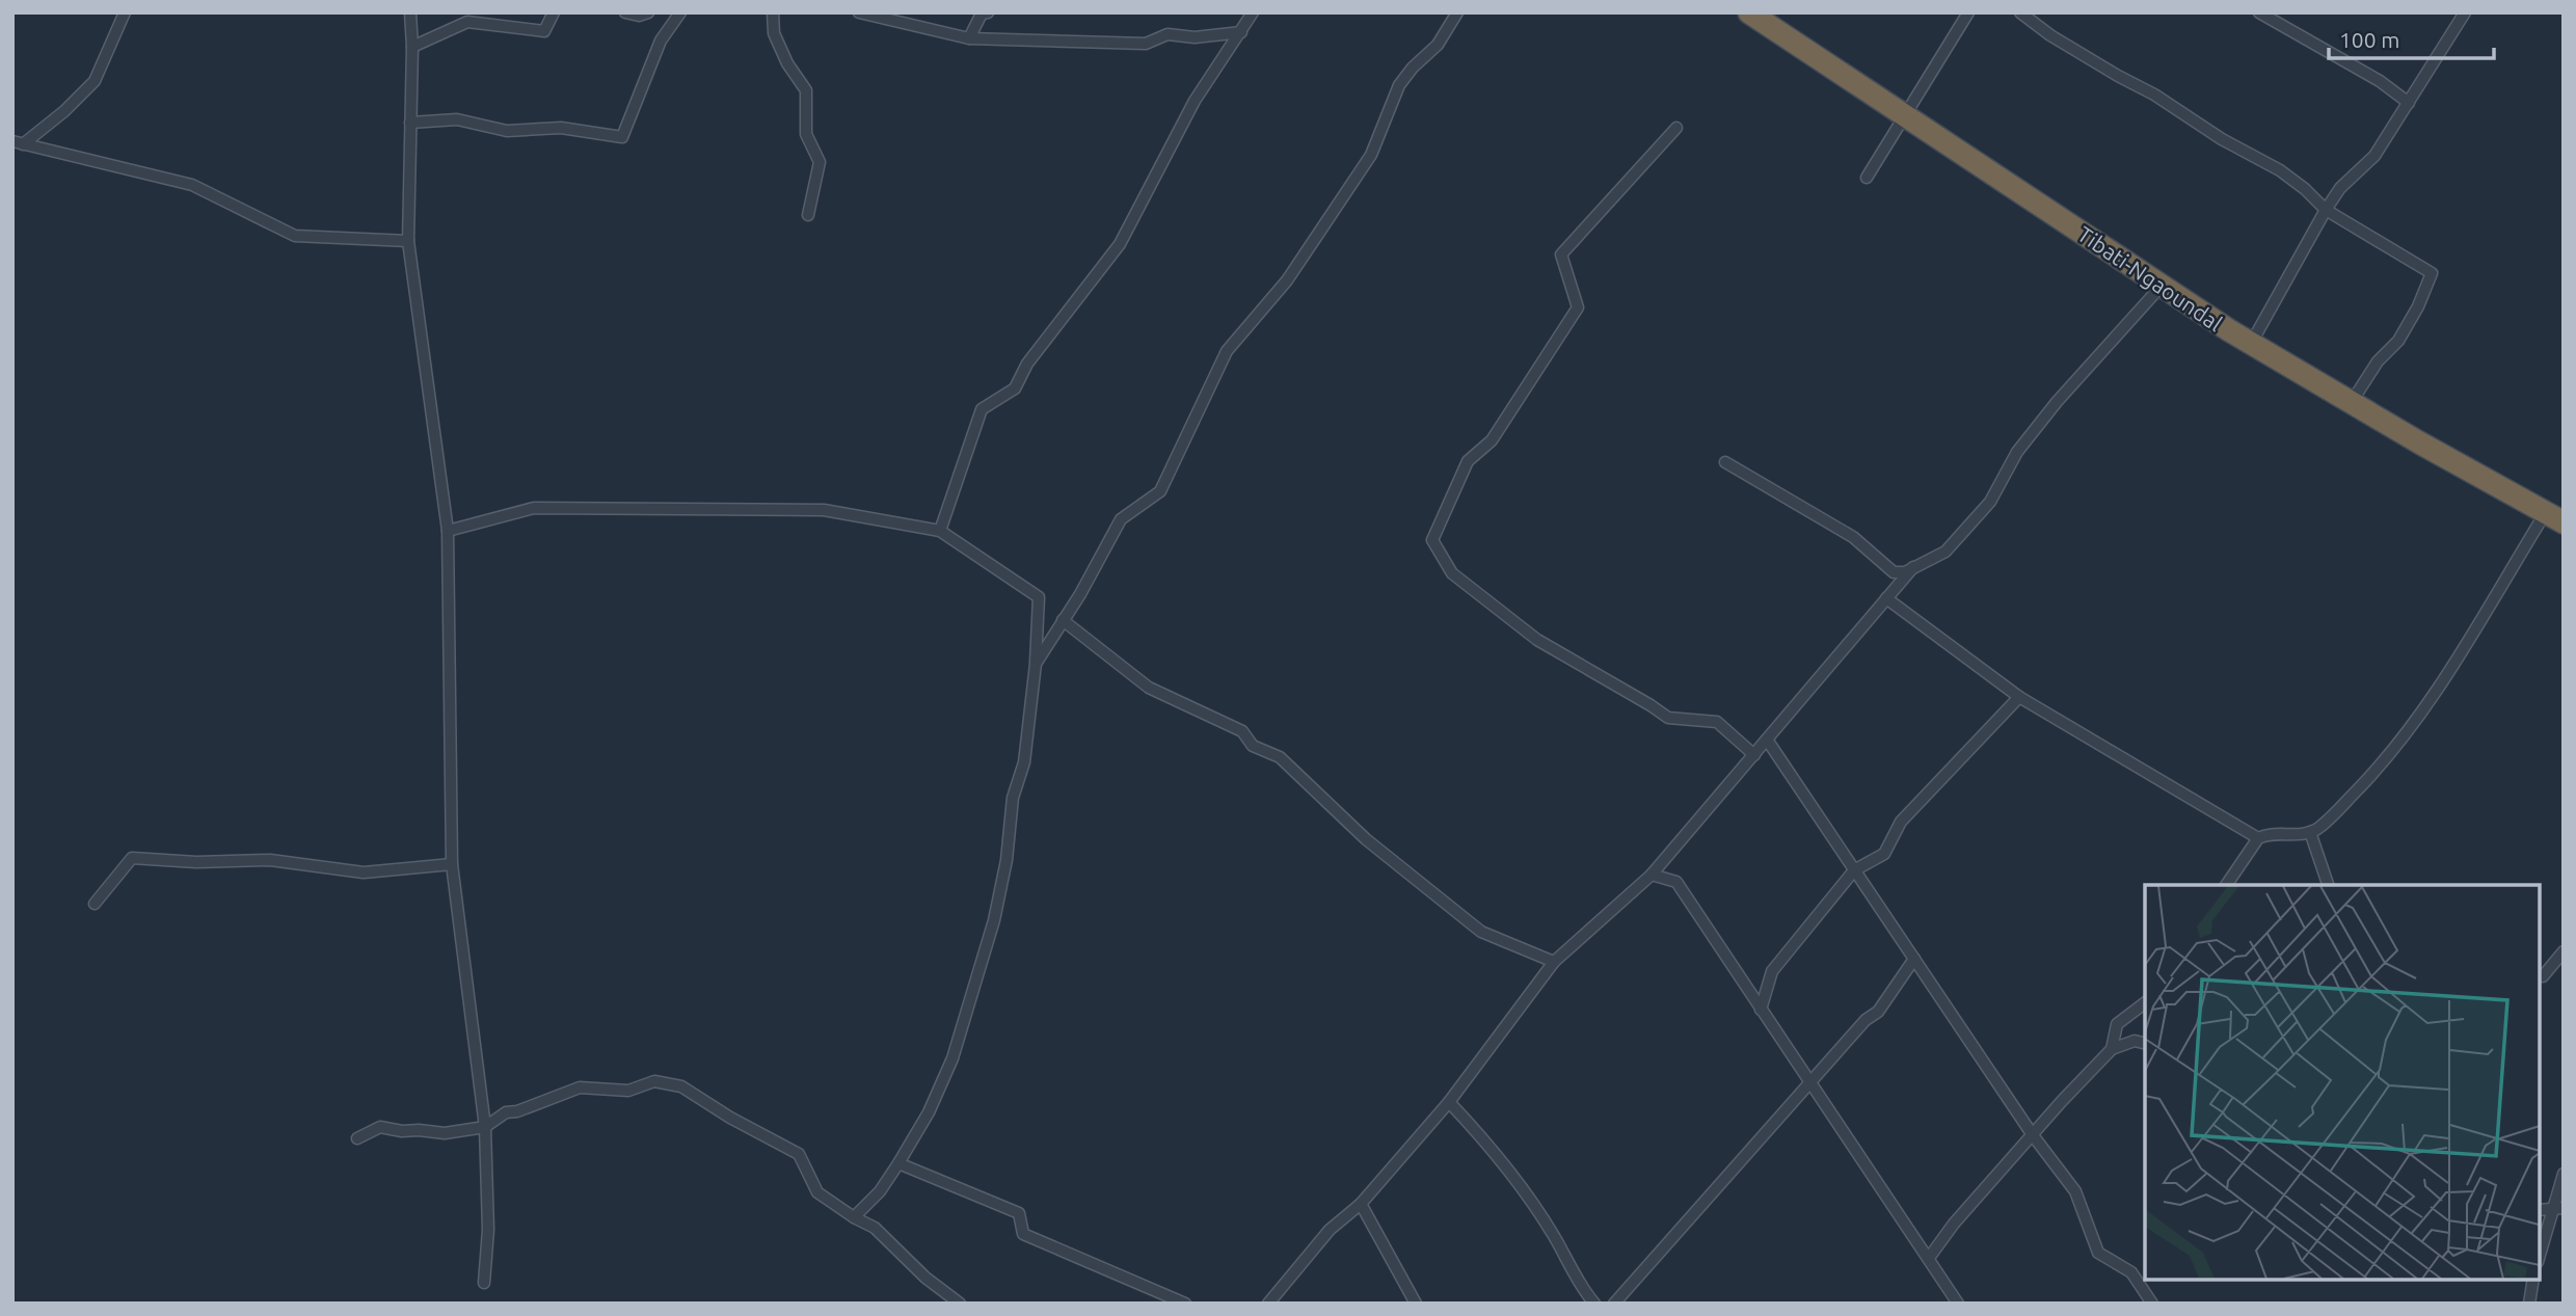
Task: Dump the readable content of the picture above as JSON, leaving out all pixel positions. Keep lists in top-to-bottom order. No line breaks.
{"streets":{"highway":["Tibati-Ngaoundal"]},"scale_bar":"100 m"}
